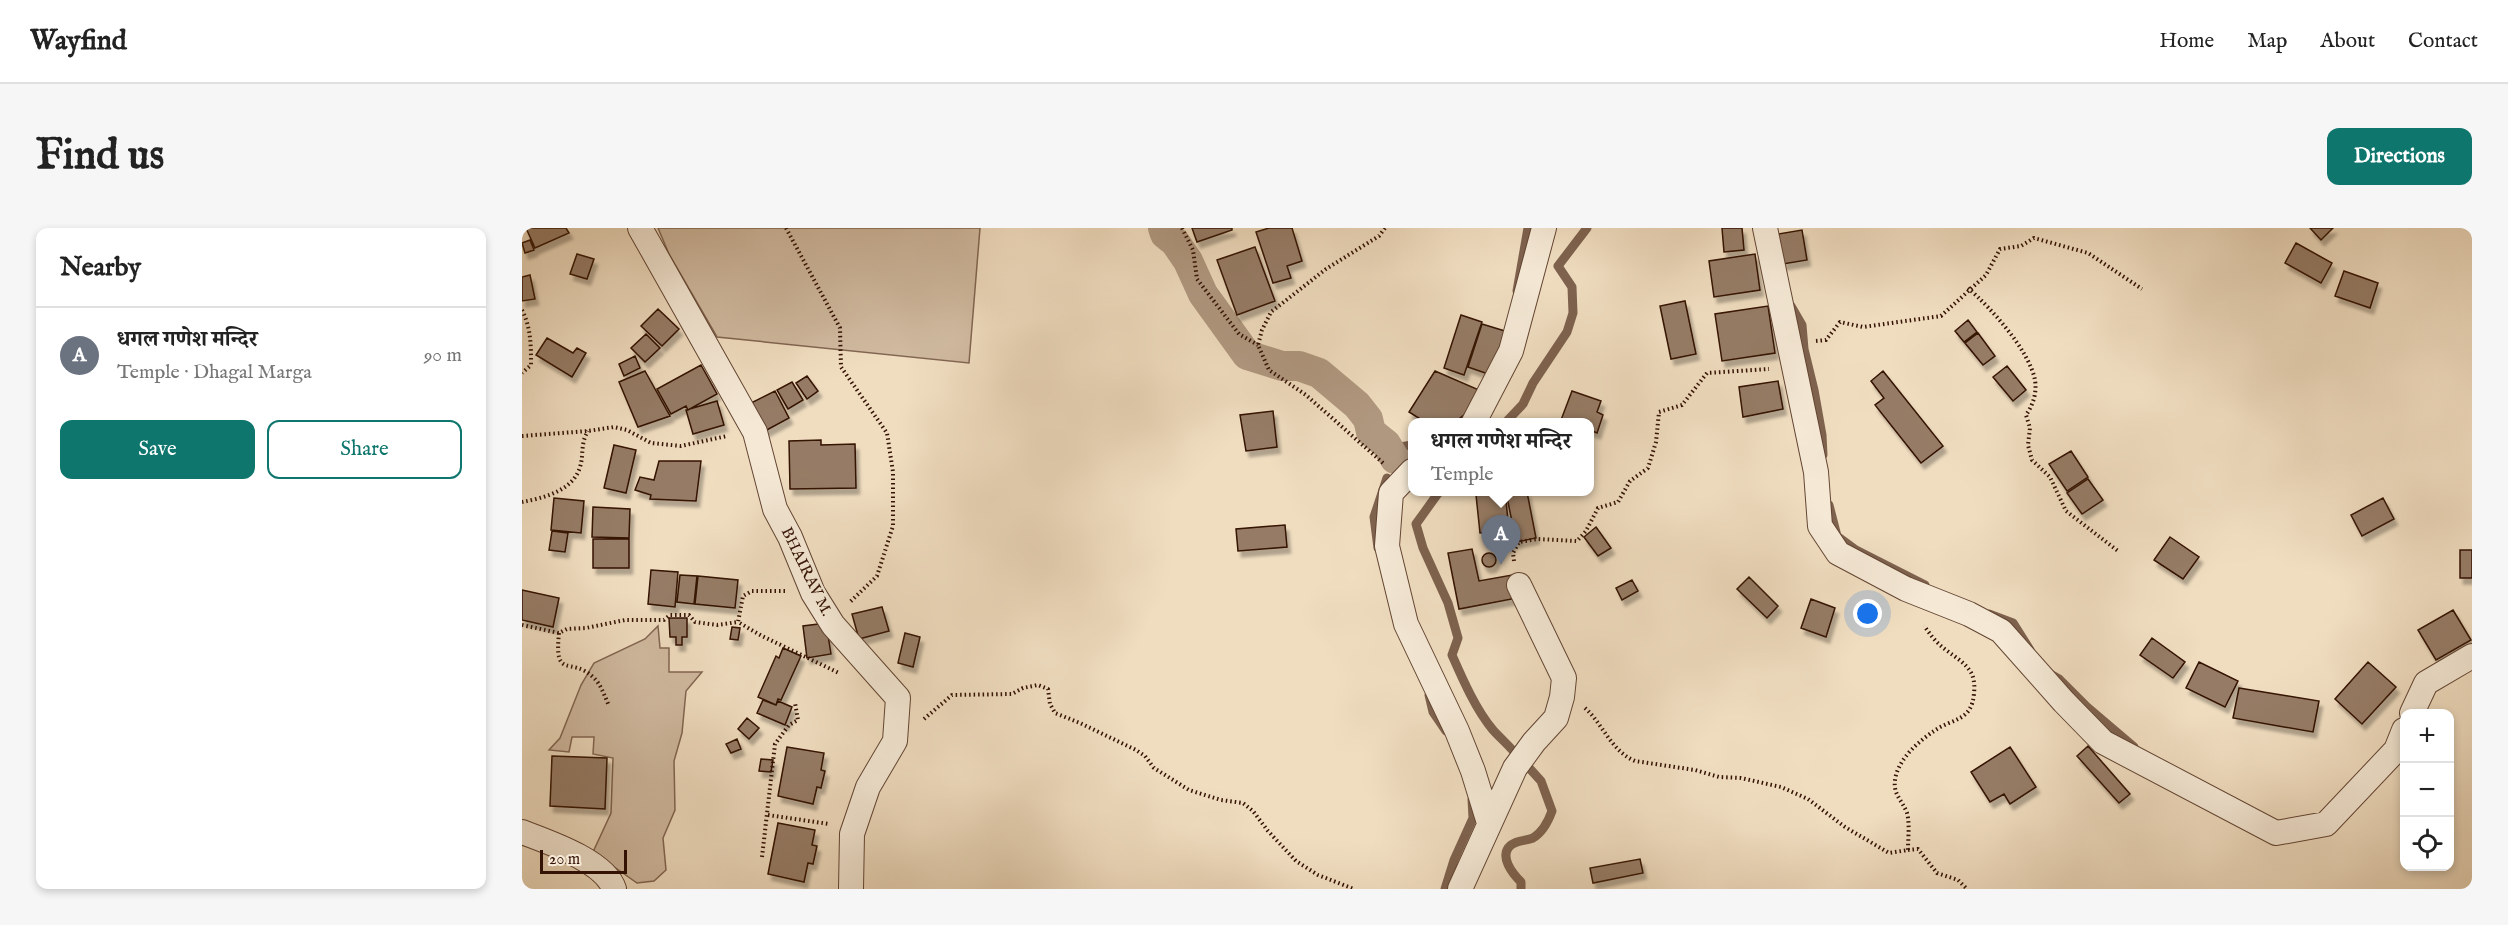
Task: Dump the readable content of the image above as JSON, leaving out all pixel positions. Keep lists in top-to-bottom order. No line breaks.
{"streets":{"street":["BHAIRAV M."]},"scale_bar":"20 m","page":{"header":"Wayfind","nav":["Home","Map","About","Contact"],"buttons":["Directions",["Save","Share"]],"title":"Find us","heading":"Nearby","list":[{"mark":"A","name":"धगल गणेश मन्दिर","note":"Temple · Dhagal Marga","value":"90 m"}],"popup":["धगल गणेश मन्दिर","Temple"],"pins":"A","map_buttons":["+","−"],"scale":"20 m"}}
